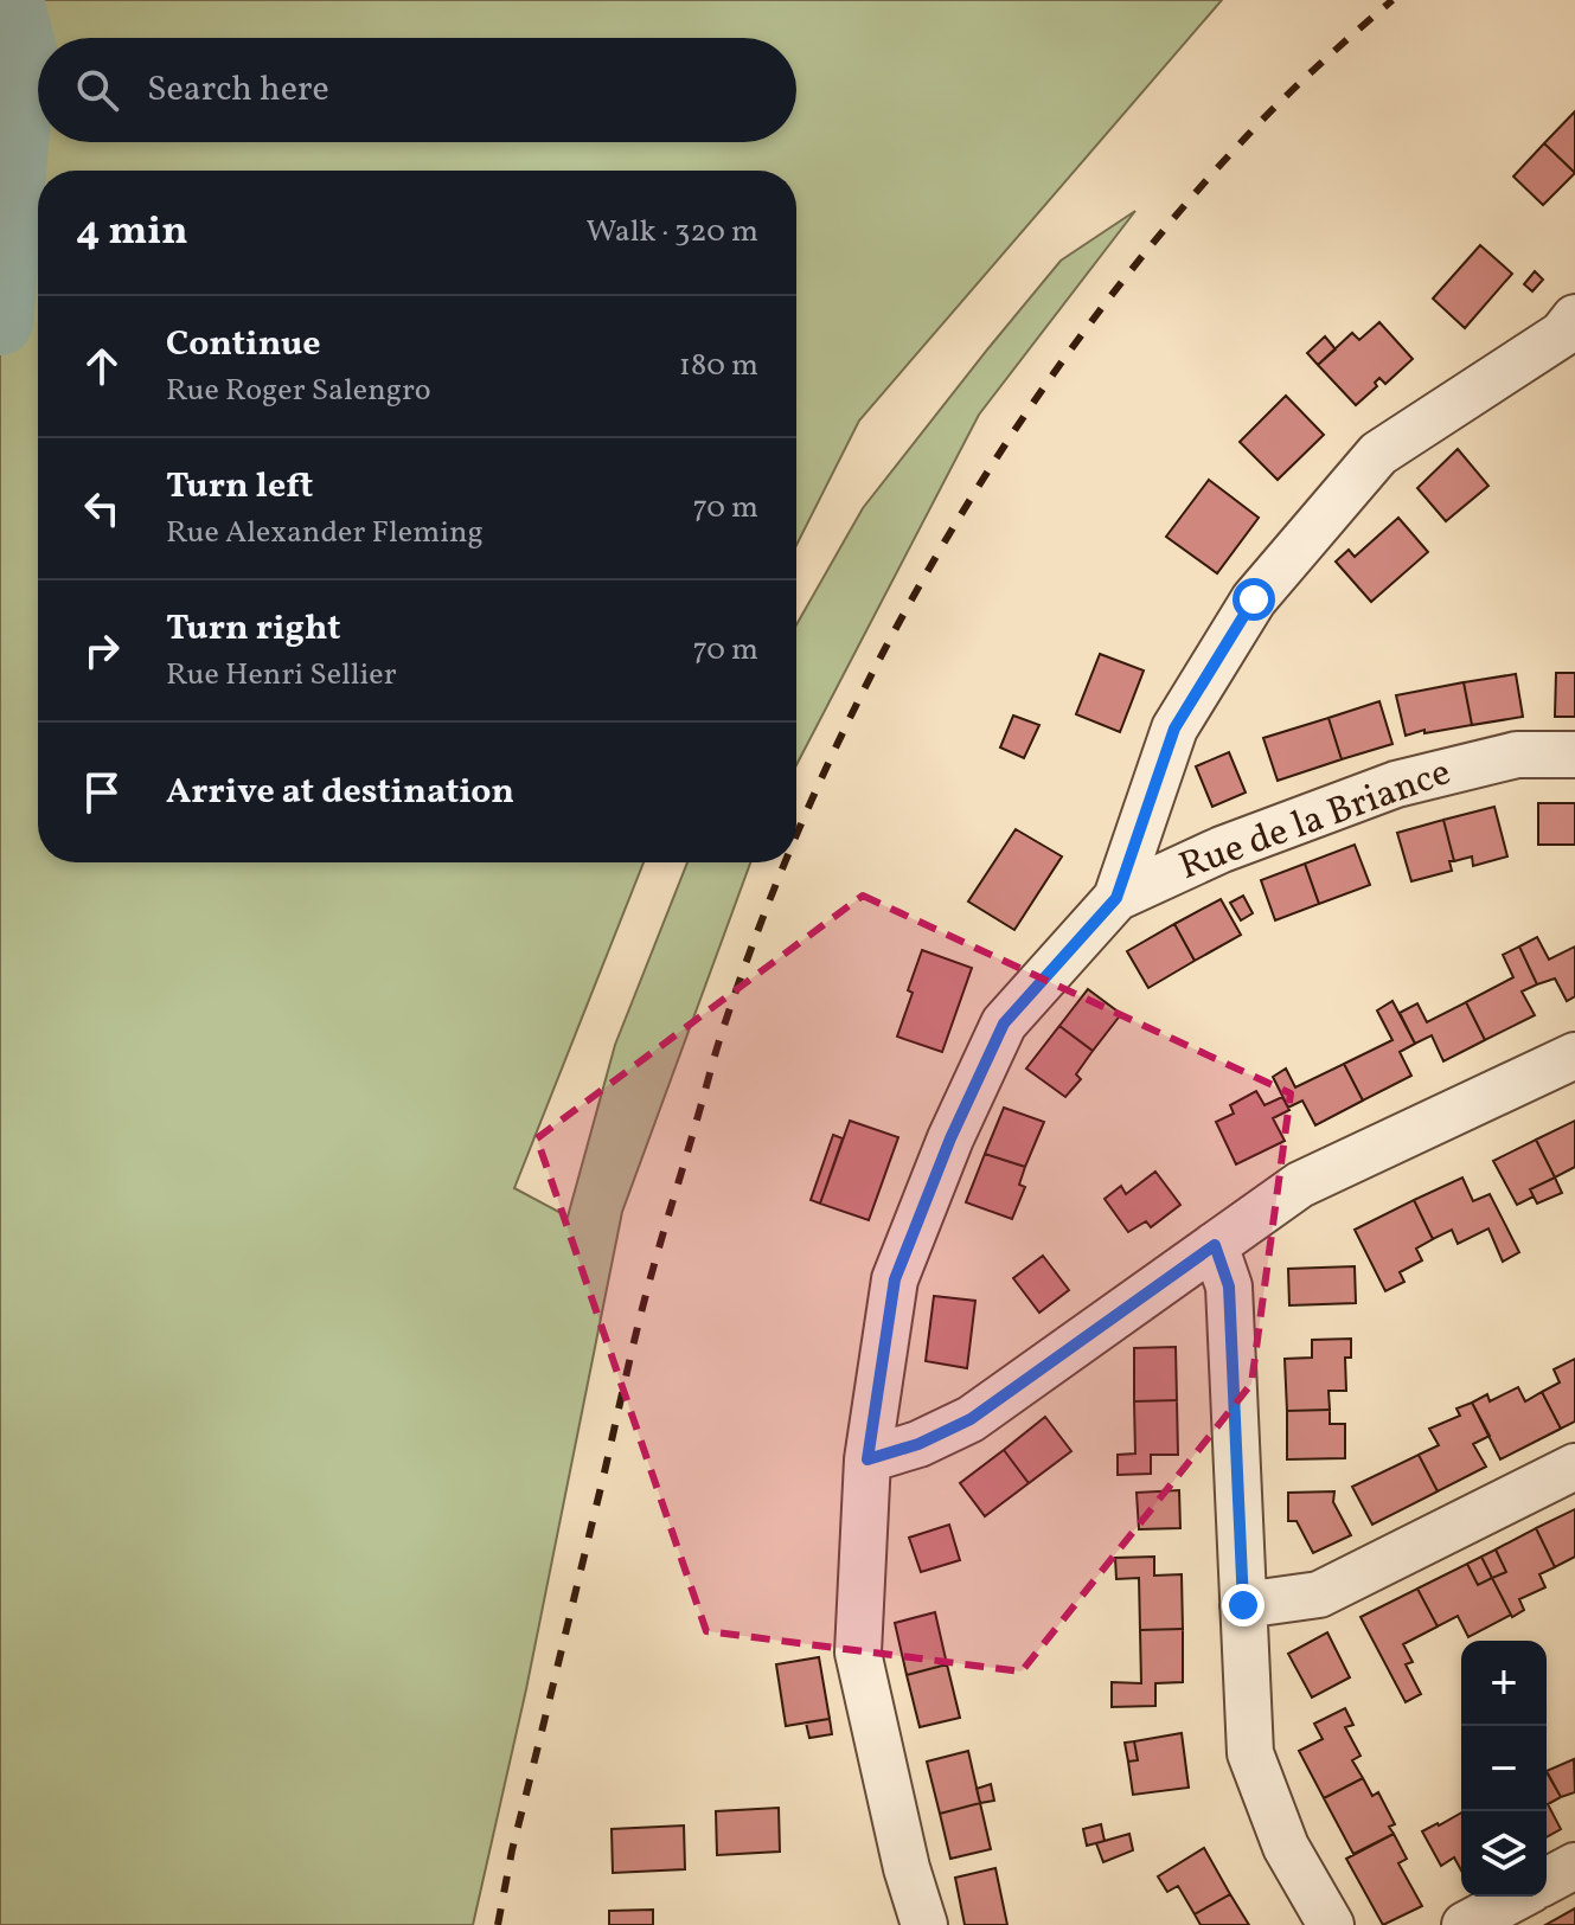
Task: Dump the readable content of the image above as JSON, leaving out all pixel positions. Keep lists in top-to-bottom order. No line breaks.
{"streets":{"street":["Rue de la Briance"]},"page":{"search":"Search here","heading":["4 min","Walk · 320 m"],"list":[["Continue","Rue Roger Salengro","180 m"],["Turn left","Rue Alexander Fleming","70 m"],["Turn right","Rue Henri Sellier","70 m"],"Arrive at destination"],"map_buttons":["+","−"]}}
